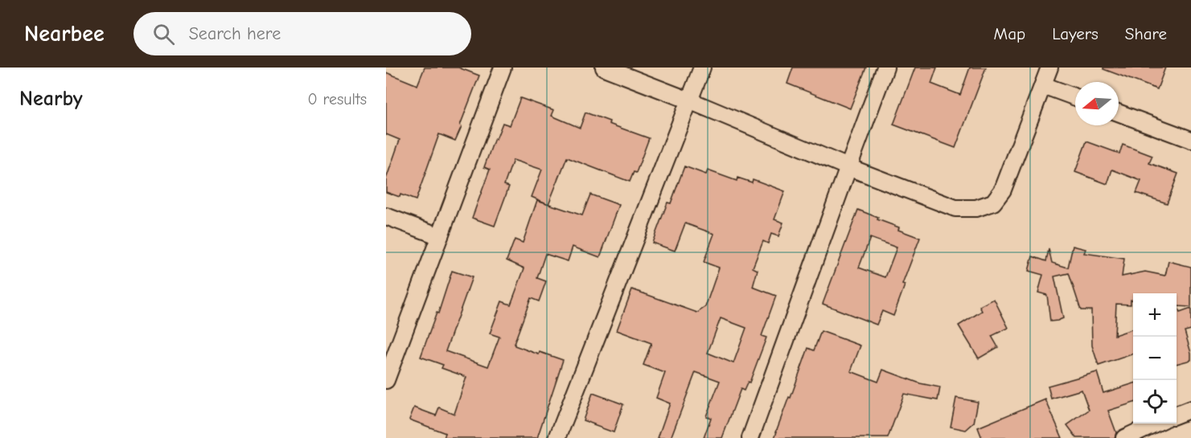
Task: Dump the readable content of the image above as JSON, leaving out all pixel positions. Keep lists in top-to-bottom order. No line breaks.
{"north":"left","page":{"header":"Nearbee","search":"Search here","nav":["Map","Layers","Share"],"heading":["Nearby","0 results"],"map_buttons":["+","−"]}}
